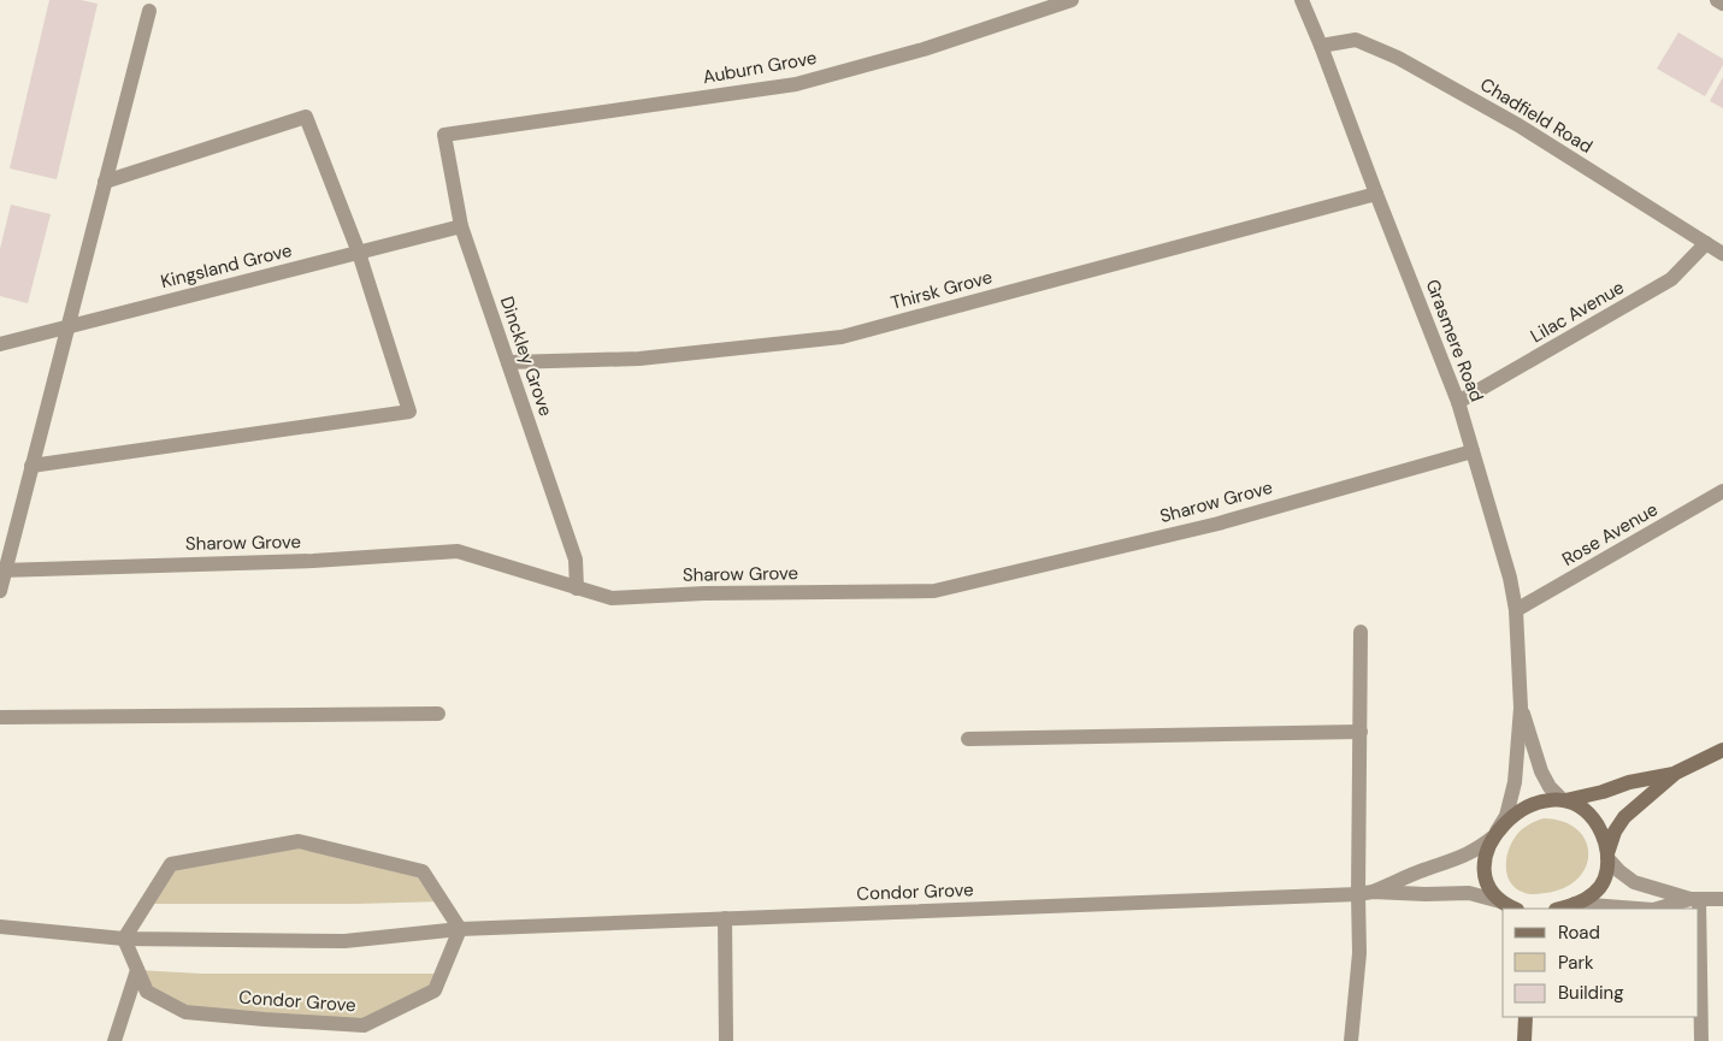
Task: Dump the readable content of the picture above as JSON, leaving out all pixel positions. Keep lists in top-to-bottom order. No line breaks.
{"streets":{"street":["Auburn Grove","Chadfield Road","Kingsland Grove","Thirsk Grove","Lilac Avenue","Grasmere Road","Dinckley Grove","Sharow Grove","Rose Avenue","Condor Grove"]},"crossings":[["Auburn Grove","Dinckley Grove"],["Chadfield Road","Lilac Avenue"],["Chadfield Road","Grasmere Road"],["Kingsland Grove","Dinckley Grove"],["Thirsk Grove","Grasmere Road"],["Thirsk Grove","Dinckley Grove"],["Lilac Avenue","Grasmere Road"],["Grasmere Road","Sharow Grove"],["Grasmere Road","Rose Avenue"],["Grasmere Road","Condor Grove"],["Dinckley Grove","Sharow Grove"]],"legend":["Road","Park","Building"]}
